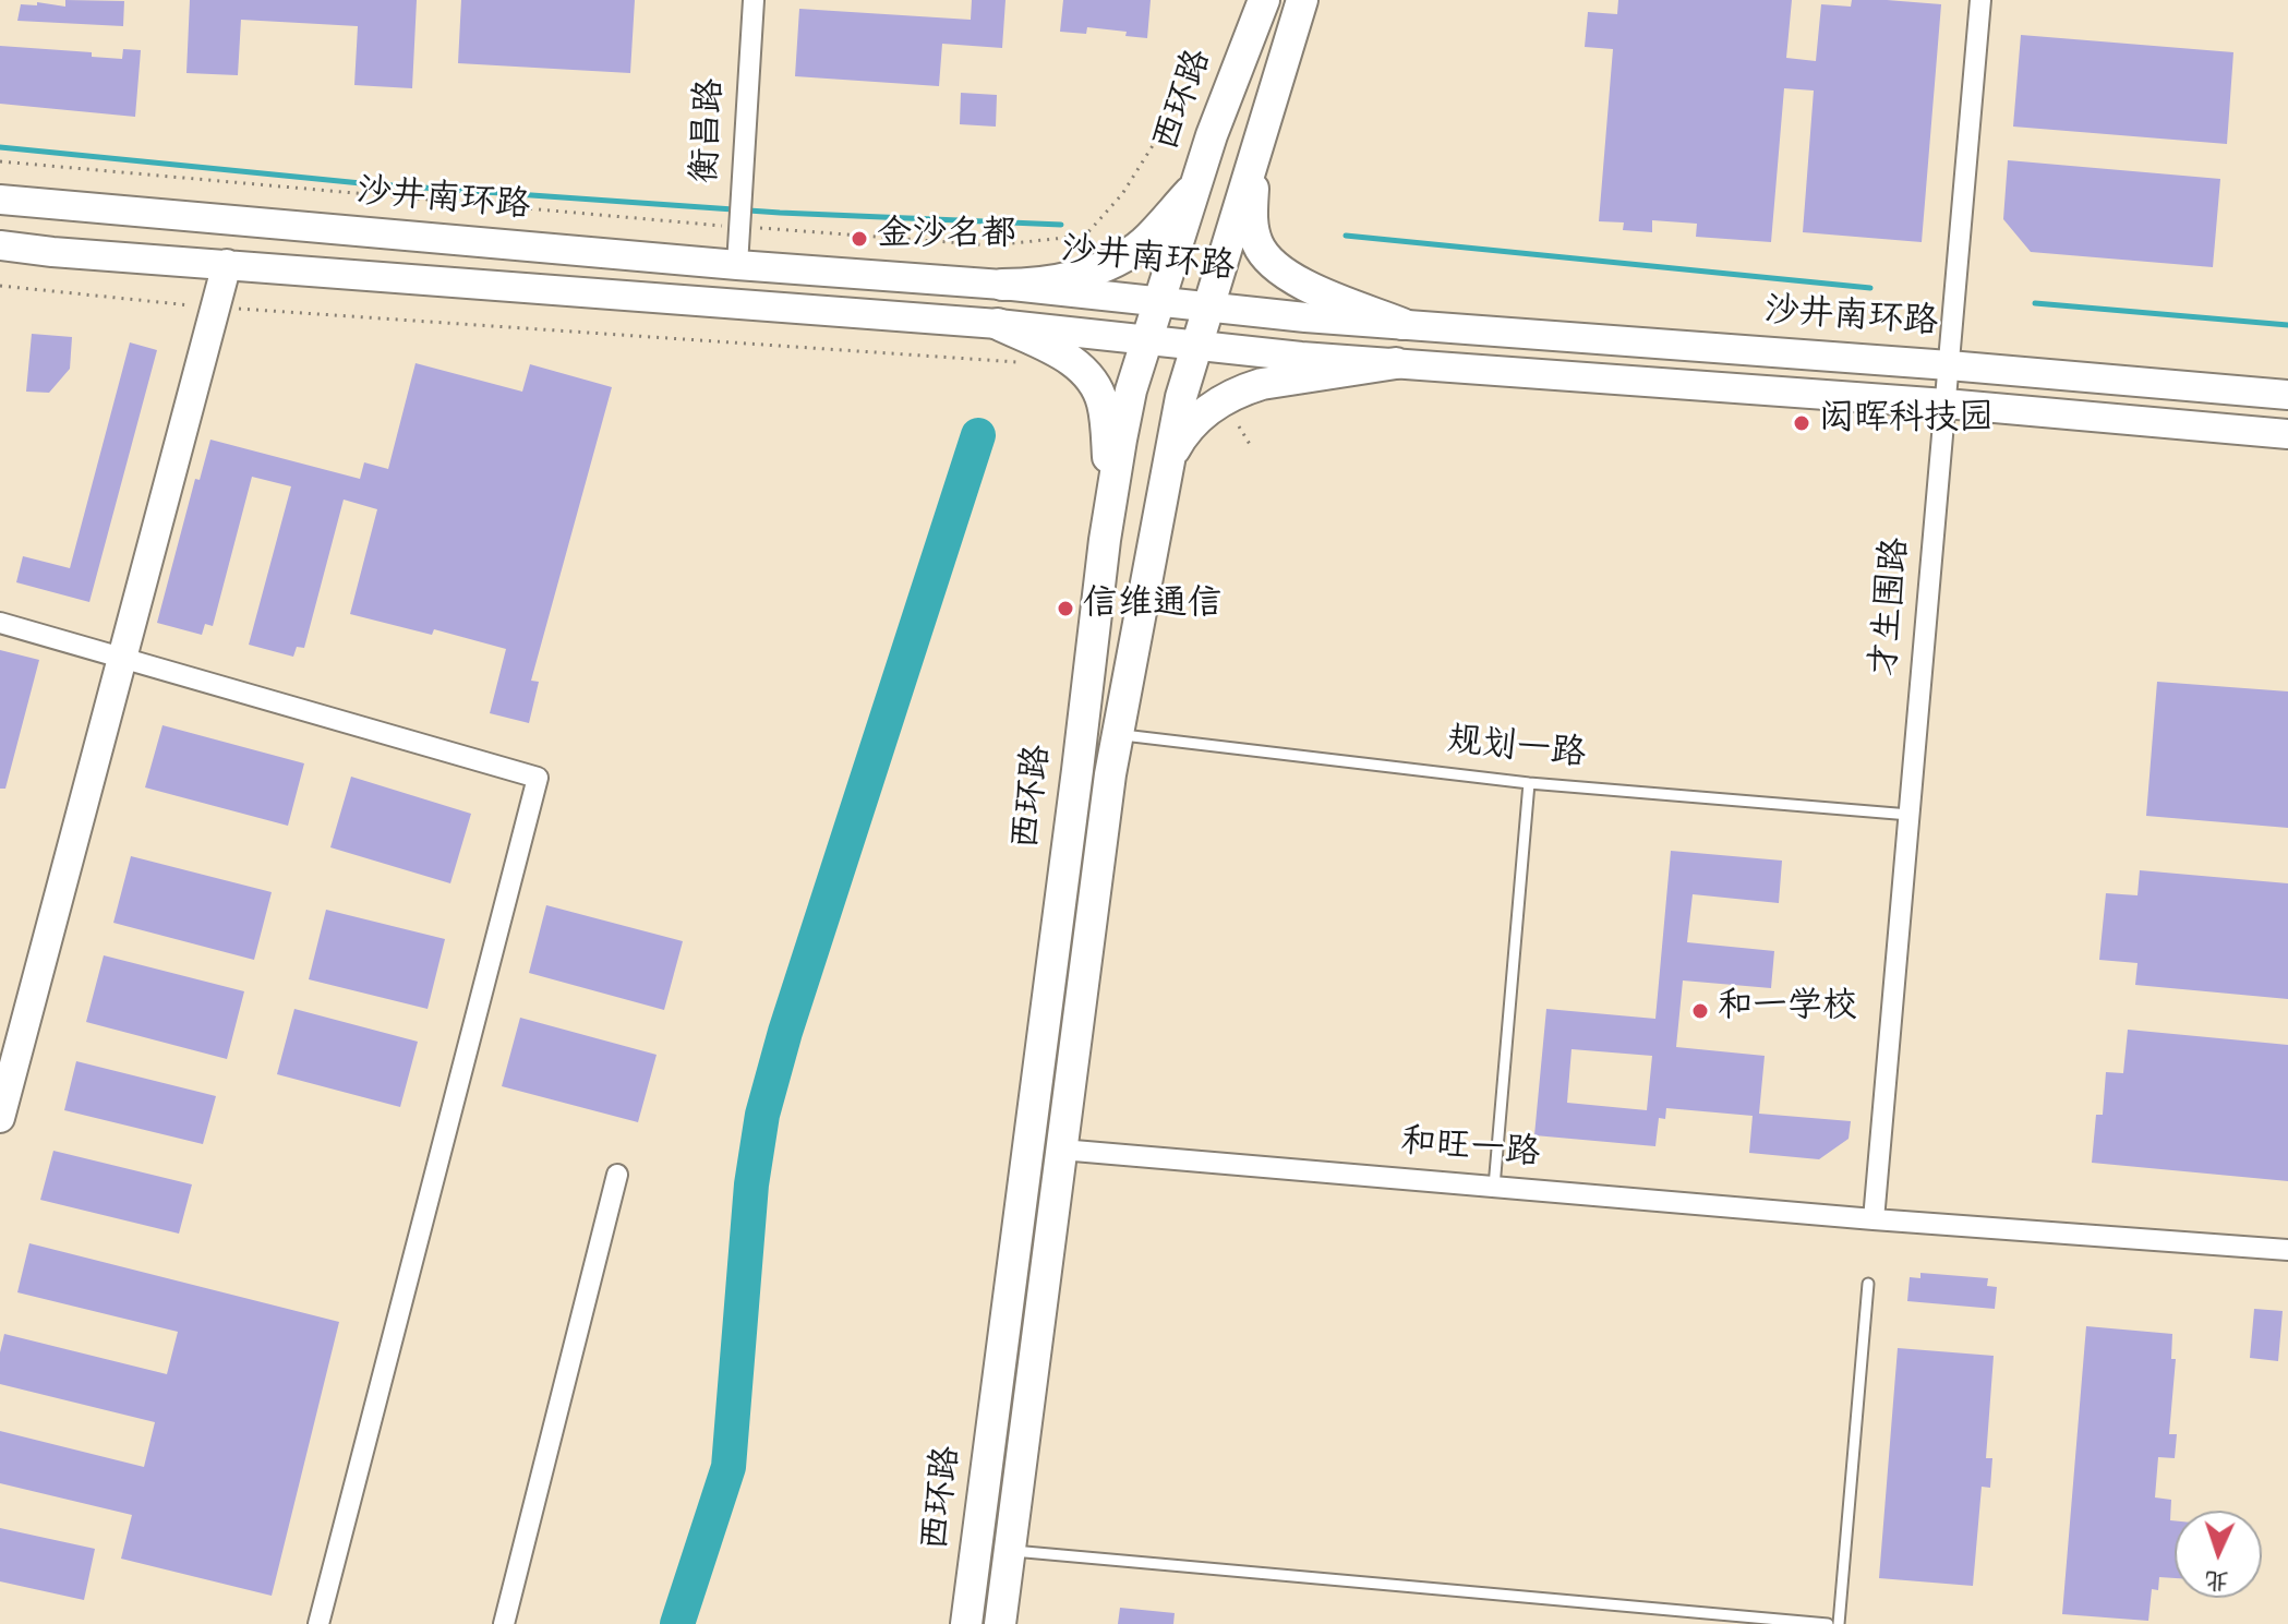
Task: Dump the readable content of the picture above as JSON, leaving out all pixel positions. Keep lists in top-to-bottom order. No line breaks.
{"streets":{"main road":["西环路","沙井南环路"],"street":["衡昌路","才生围路","和旺一路"],"lane":["规划一路"]},"crossings":[["西环路","沙井南环路"],["西环路","规划一路"],["西环路","和旺一路"],["衡昌路","沙井南环路"],["沙井南环路","才生围路"],["才生围路","规划一路"],["才生围路","和旺一路"]],"places":["金沙名都","闳晖科技园","信维通信","和一学校"],"north":"bottom"}
